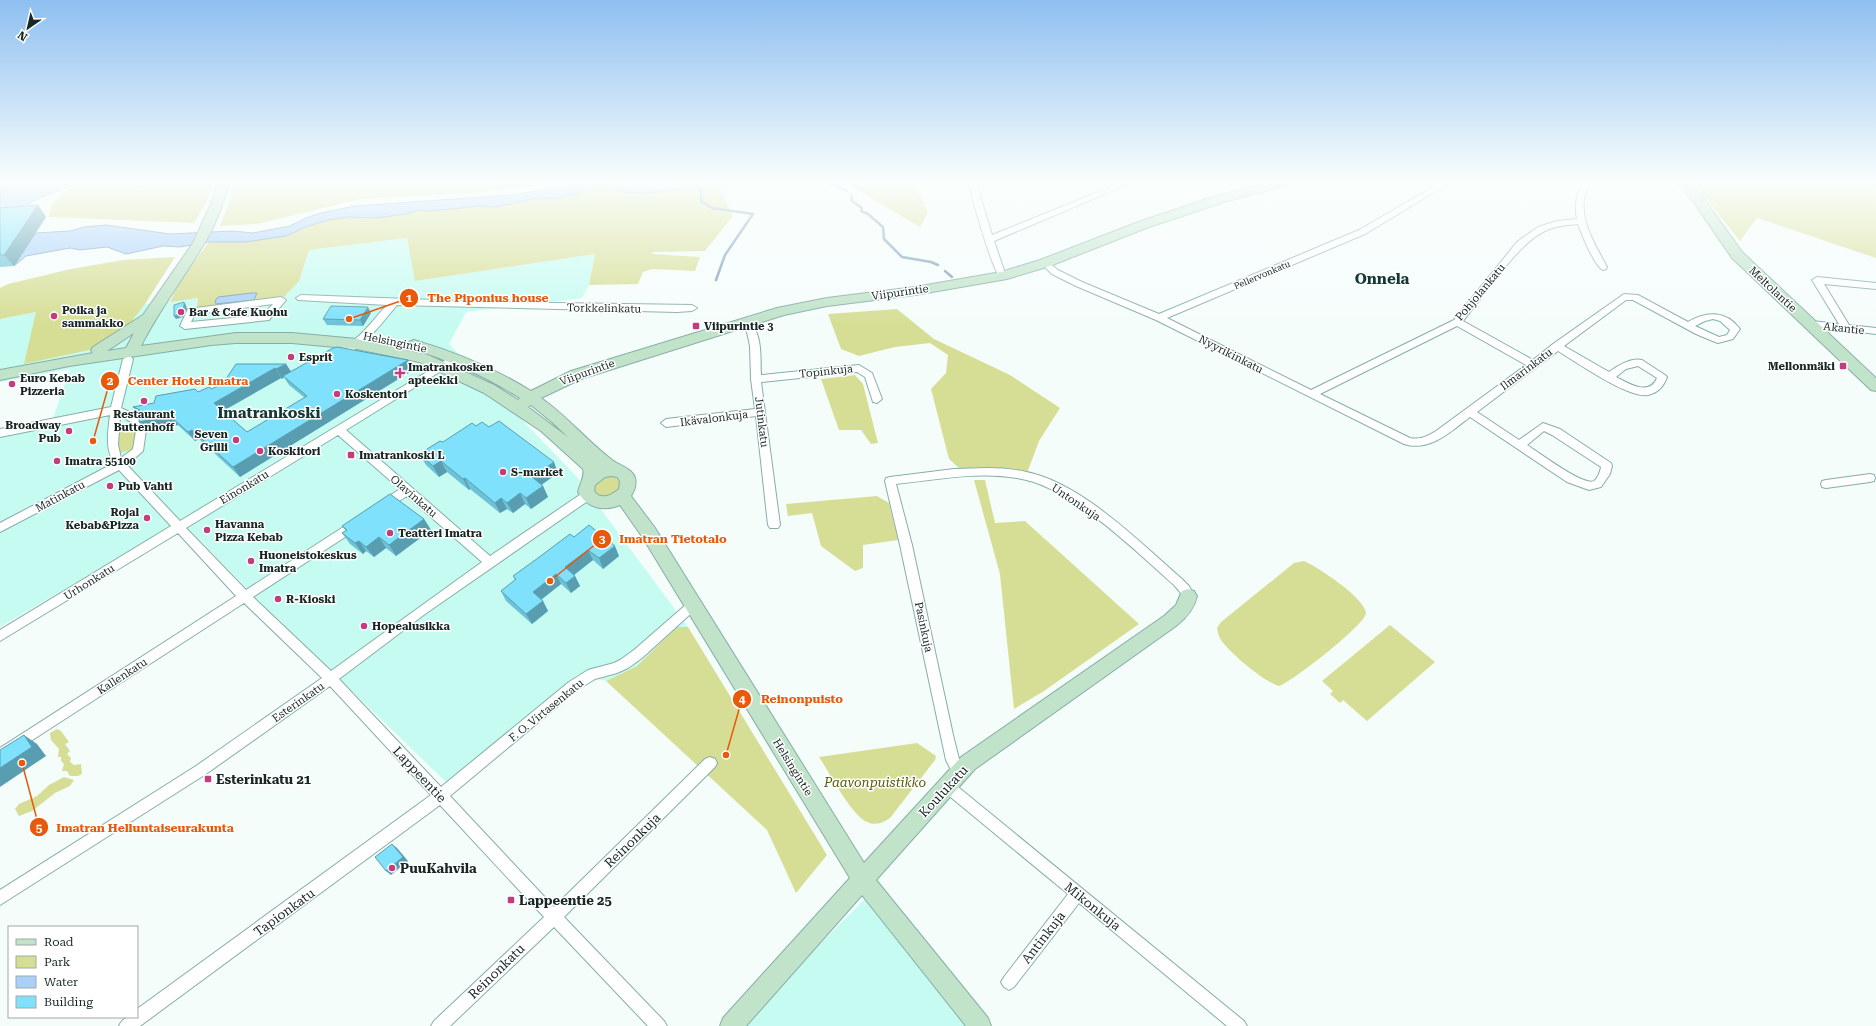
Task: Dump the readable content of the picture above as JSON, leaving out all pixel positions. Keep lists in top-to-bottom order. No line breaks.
{"streets":{"main road":["Meltolantie","Viipurintie","Helsingintie","Koulukatu"],"street":["Pellervonkatu","Pohjolankatu","Torkkelinkatu","Akantie","Nyyrikinkatu","Ilmarinkatu","Topinkuja","Ikävalonkuja","Jutinkatu","Einonkatu","Matinkatu","Olavinkatu","Untonkuja","Urhonkatu","Pasinkuja","Kallenkatu","Esterinkatu","F. O. Virtasenkatu","Lappeentie","Reinonkuja","Mikonkuja","Tapionkatu","Antinkuja","Reinonkatu"]},"crossings":[["Pellervonkatu","Nyyrikinkatu"],["Meltolantie","Akantie"],["Viipurintie","Helsingintie"],["Viipurintie","Nyyrikinkatu"],["Viipurintie","Jutinkatu"],["Pohjolankatu","Nyyrikinkatu"],["Helsingintie","Einonkatu"],["Helsingintie","Esterinkatu"],["Helsingintie","F. O. Virtasenkatu"],["Helsingintie","Koulukatu"],["Nyyrikinkatu","Ilmarinkatu"],["Topinkuja","Jutinkatu"],["Ikävalonkuja","Jutinkatu"],["Einonkatu","Olavinkatu"],["Einonkatu","Urhonkatu"],["Einonkatu","Lappeentie"],["Matinkatu","Lappeentie"],["Olavinkatu","Kallenkatu"],["Olavinkatu","Esterinkatu"],["Untonkuja","Pasinkuja"],["Untonkuja","Koulukatu"],["Urhonkatu","Lappeentie"],["Pasinkuja","Koulukatu"],["Pasinkuja","Mikonkuja"],["Kallenkatu","Lappeentie"],["Esterinkatu","Lappeentie"],["F. O. Virtasenkatu","Lappeentie"],["F. O. Virtasenkatu","Tapionkatu"],["Lappeentie","Reinonkuja"],["Lappeentie","Tapionkatu"],["Lappeentie","Reinonkatu"],["Koulukatu","Mikonkuja"],["Reinonkuja","Reinonkatu"],["Mikonkuja","Antinkuja"]],"districts":["Onnela","Imatrankoski"],"parks":["Paavonpuistikko"],"places":{"other":["Bar & Cafe Kuohu","Poika ja sammakko","The Piponius house","Esprit","Euro Kebab Pizzeria","Koskentori","Restaurant Buttenhoff","Broadway Pub","Seven Grilli","Center Hotel Imatra","Koskitori","Imatra 55100","S-market","Pub Vahti","Rojal Kebab&Pizza","Havanna Pizza Kebab","Teatteri Imatra","Huoneistokeskus Imatra","Imatran Tietotalo","R-Kioski","Hopealusikka","Reinonpuisto","Imatran Helluntaiseurakunta","PuuKahvila"],"transit":["Viipurintie 3","Mellonmäki","Imatrankoski L","Esterinkatu 21","Lappeentie 25"],"health":["Imatrankosken apteekki"]},"legend":["Road","Park","Water","Building"],"north":"bottom left"}
